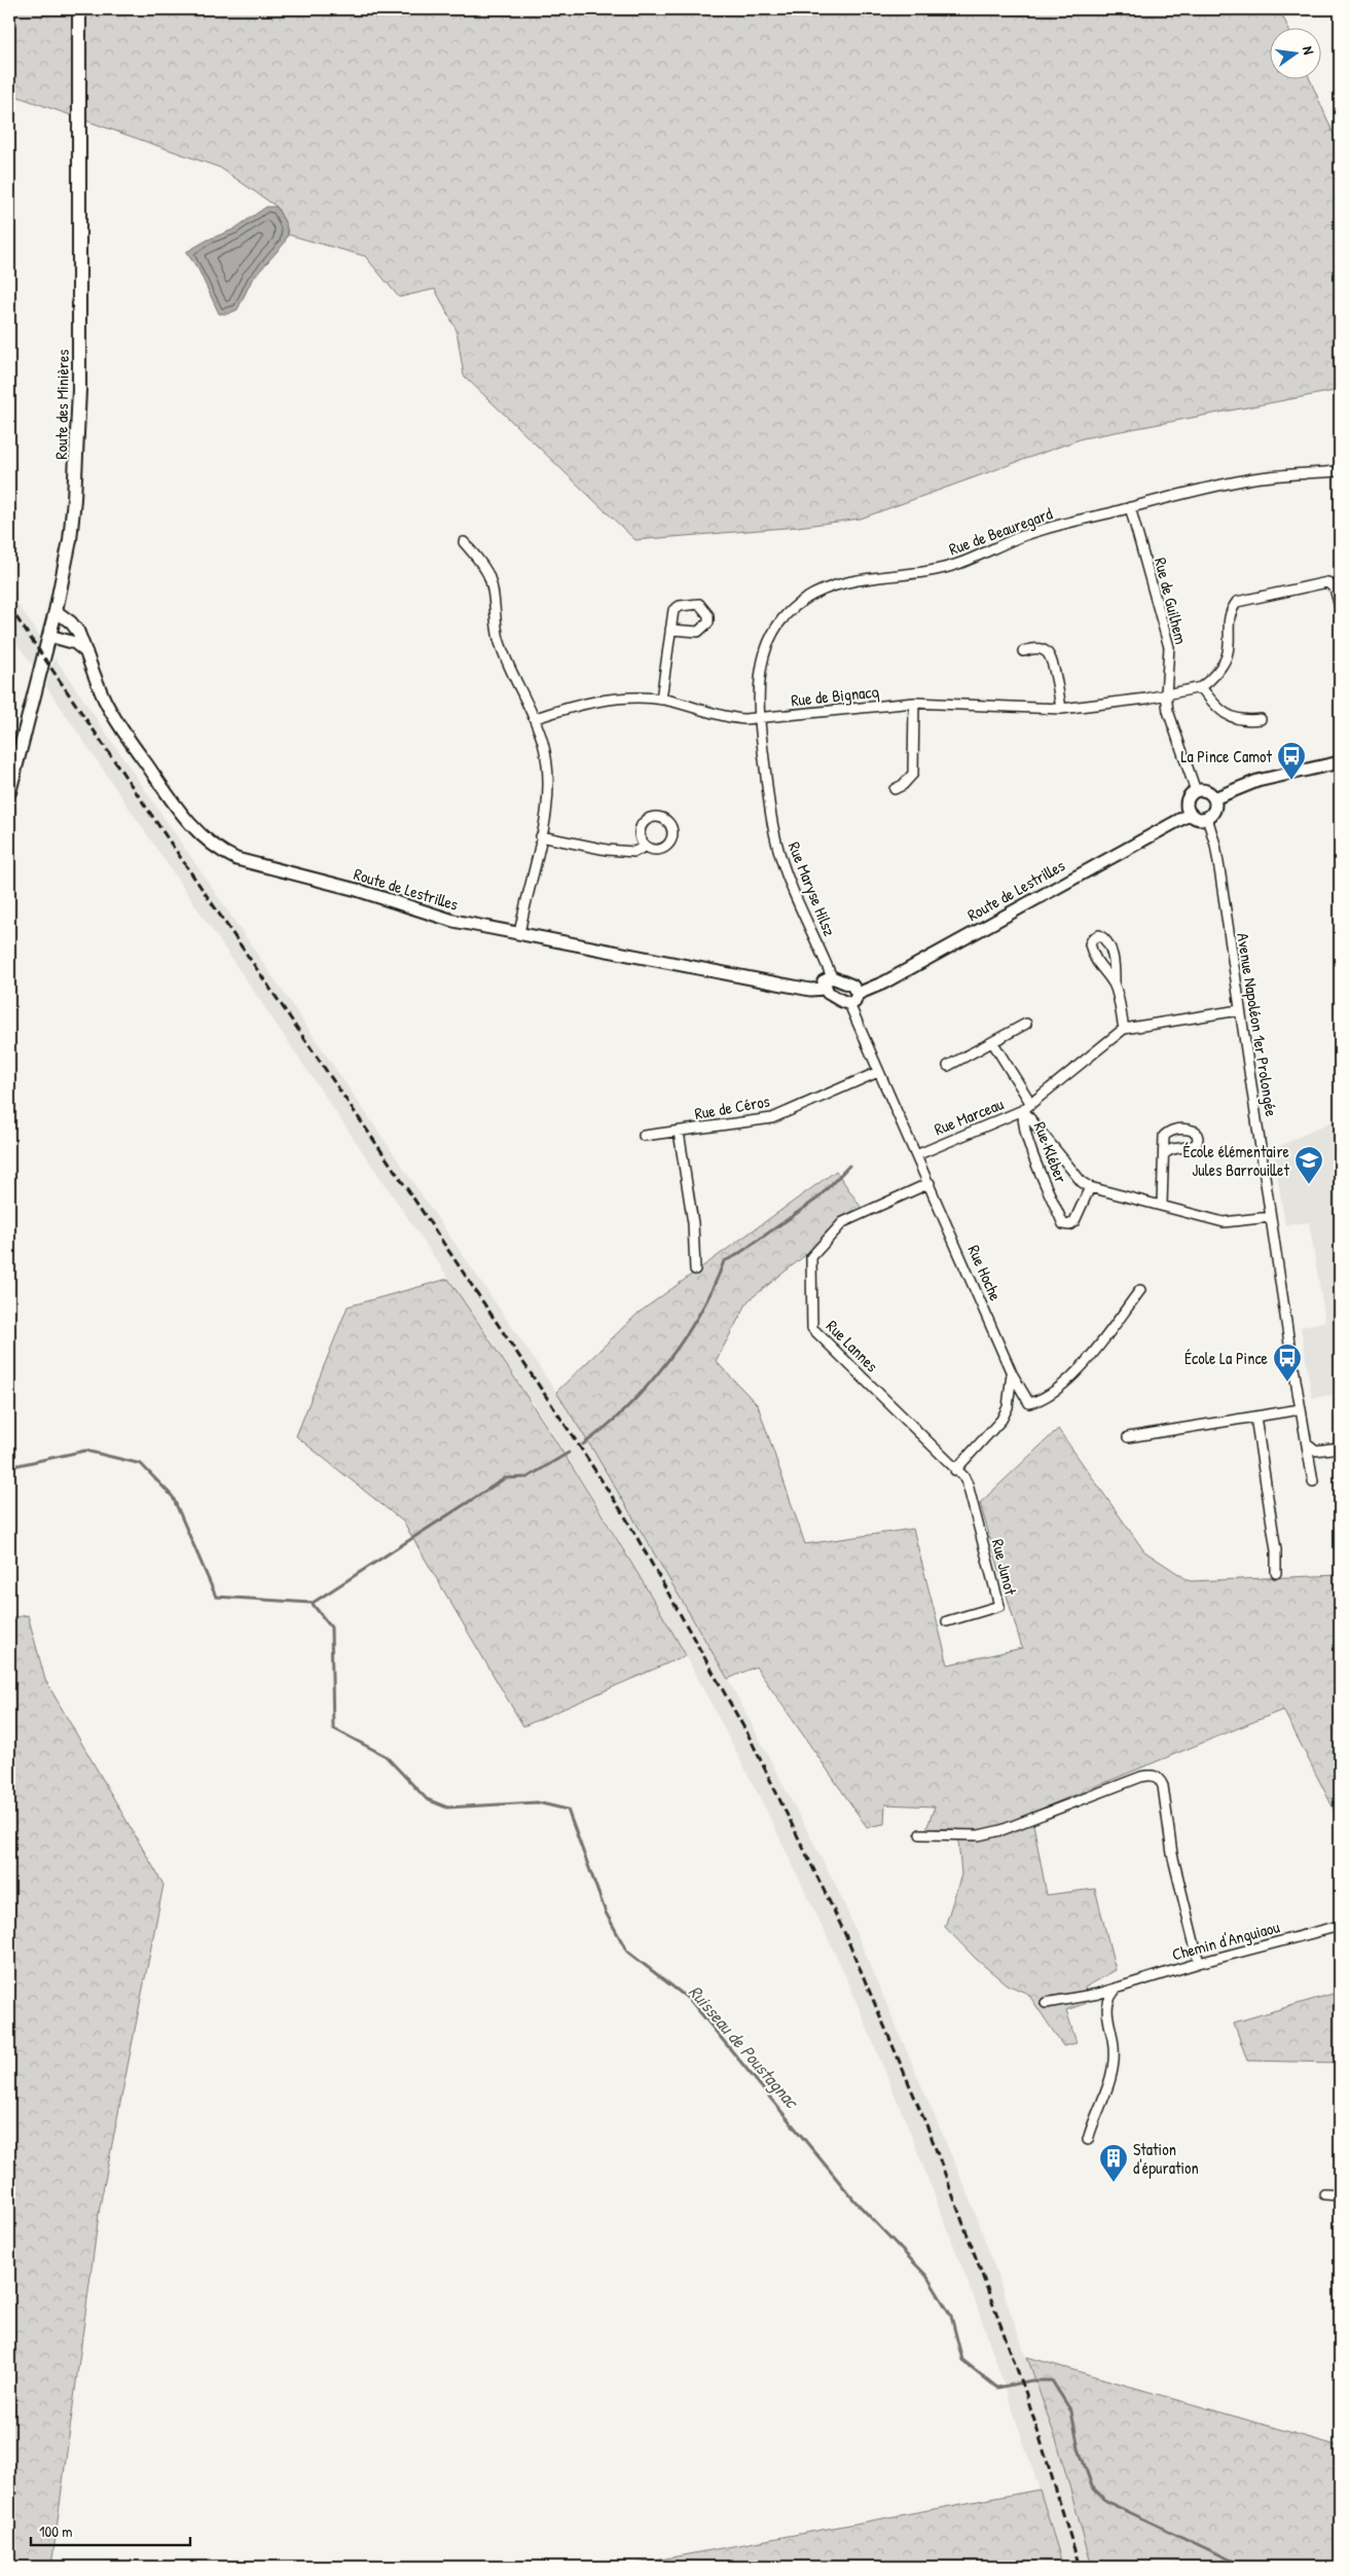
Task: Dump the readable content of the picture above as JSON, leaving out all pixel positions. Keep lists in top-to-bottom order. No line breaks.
{"streets":{"main road":["Route des Minières"],"street":["Rue de Beauregard","Rue de Guilhem","Rue de Bignacq","Route de Lestrilles","Rue Maryse Hilsz","Avenue Napoléon 1er Prolongée","Rue de Céros","Rue Marceau","Rue Kléber","Rue Hoche","Rue Lannes","Rue Junot","Chemin d'Anguiaou"]},"crossings":[["Route des Minières","Route de Lestrilles"],["Rue de Beauregard","Rue de Guilhem"],["Rue de Beauregard","Rue de Bignacq"],["Rue de Beauregard","Rue Maryse Hilsz"],["Rue de Guilhem","Rue de Bignacq"],["Rue de Guilhem","Route de Lestrilles"],["Rue de Guilhem","Avenue Napoléon 1er Prolongée"],["Rue de Bignacq","Rue Maryse Hilsz"],["Route de Lestrilles","Avenue Napoléon 1er Prolongée"],["Avenue Napoléon 1er Prolongée","Rue Marceau"],["Avenue Napoléon 1er Prolongée","Rue Kléber"],["Rue de Céros","Rue Hoche"],["Rue Marceau","Rue Kléber"],["Rue Marceau","Rue Hoche"],["Rue Hoche","Rue Lannes"],["Rue Lannes","Rue Junot"]],"water":["Ruisseau de Poustagnac"],"places":{"bus stop":["La Pince Camot","École La Pince"],"school or university":["École élémentaire Jules Barrouillet"],"building":["Station d'épuration"]},"scale_bar":"100 m","north":"right"}
